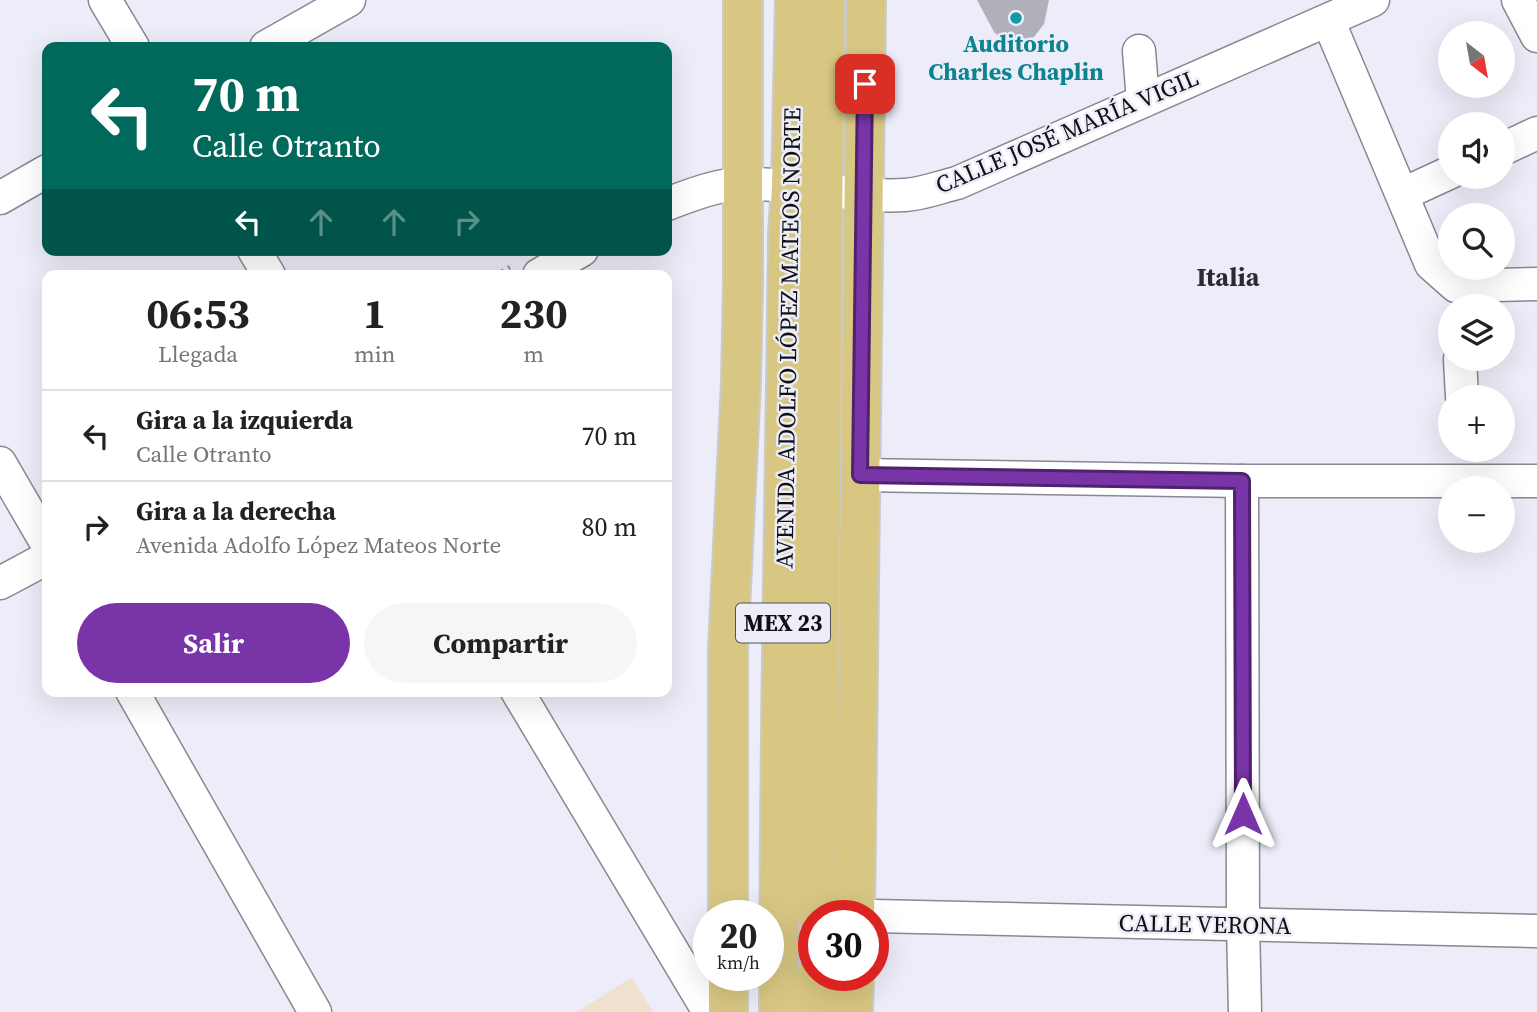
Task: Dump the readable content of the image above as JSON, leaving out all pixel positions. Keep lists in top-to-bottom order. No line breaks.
{"streets":{"main road":["AVENIDA ADOLFO LÓPEZ MATEOS NORTE","MEX 23"],"street":["CALLE JOSÉ MARÍA VIGIL","CALLE VERONA"]},"crossings":[["CALLE JOSÉ MARÍA VIGIL","AVENIDA ADOLFO LÓPEZ MATEOS NORTE"]],"districts":["Italia"],"places":["Auditorio Charles Chaplin"],"north":"bottom right","page":{"map_buttons":["+","−"],"turn":["70 m","Calle Otranto"],"eta":["06:53","Llegada","1","min","230","m"],"list":[{"name":"Gira a la izquierda","note":"Calle Otranto","value":"70 m"},{"name":"Gira a la derecha","note":"Avenida Adolfo López Mateos Norte","value":"80 m"}],"buttons":["Salir","Compartir"],"speed":"20 km/h","limit":"30"}}
